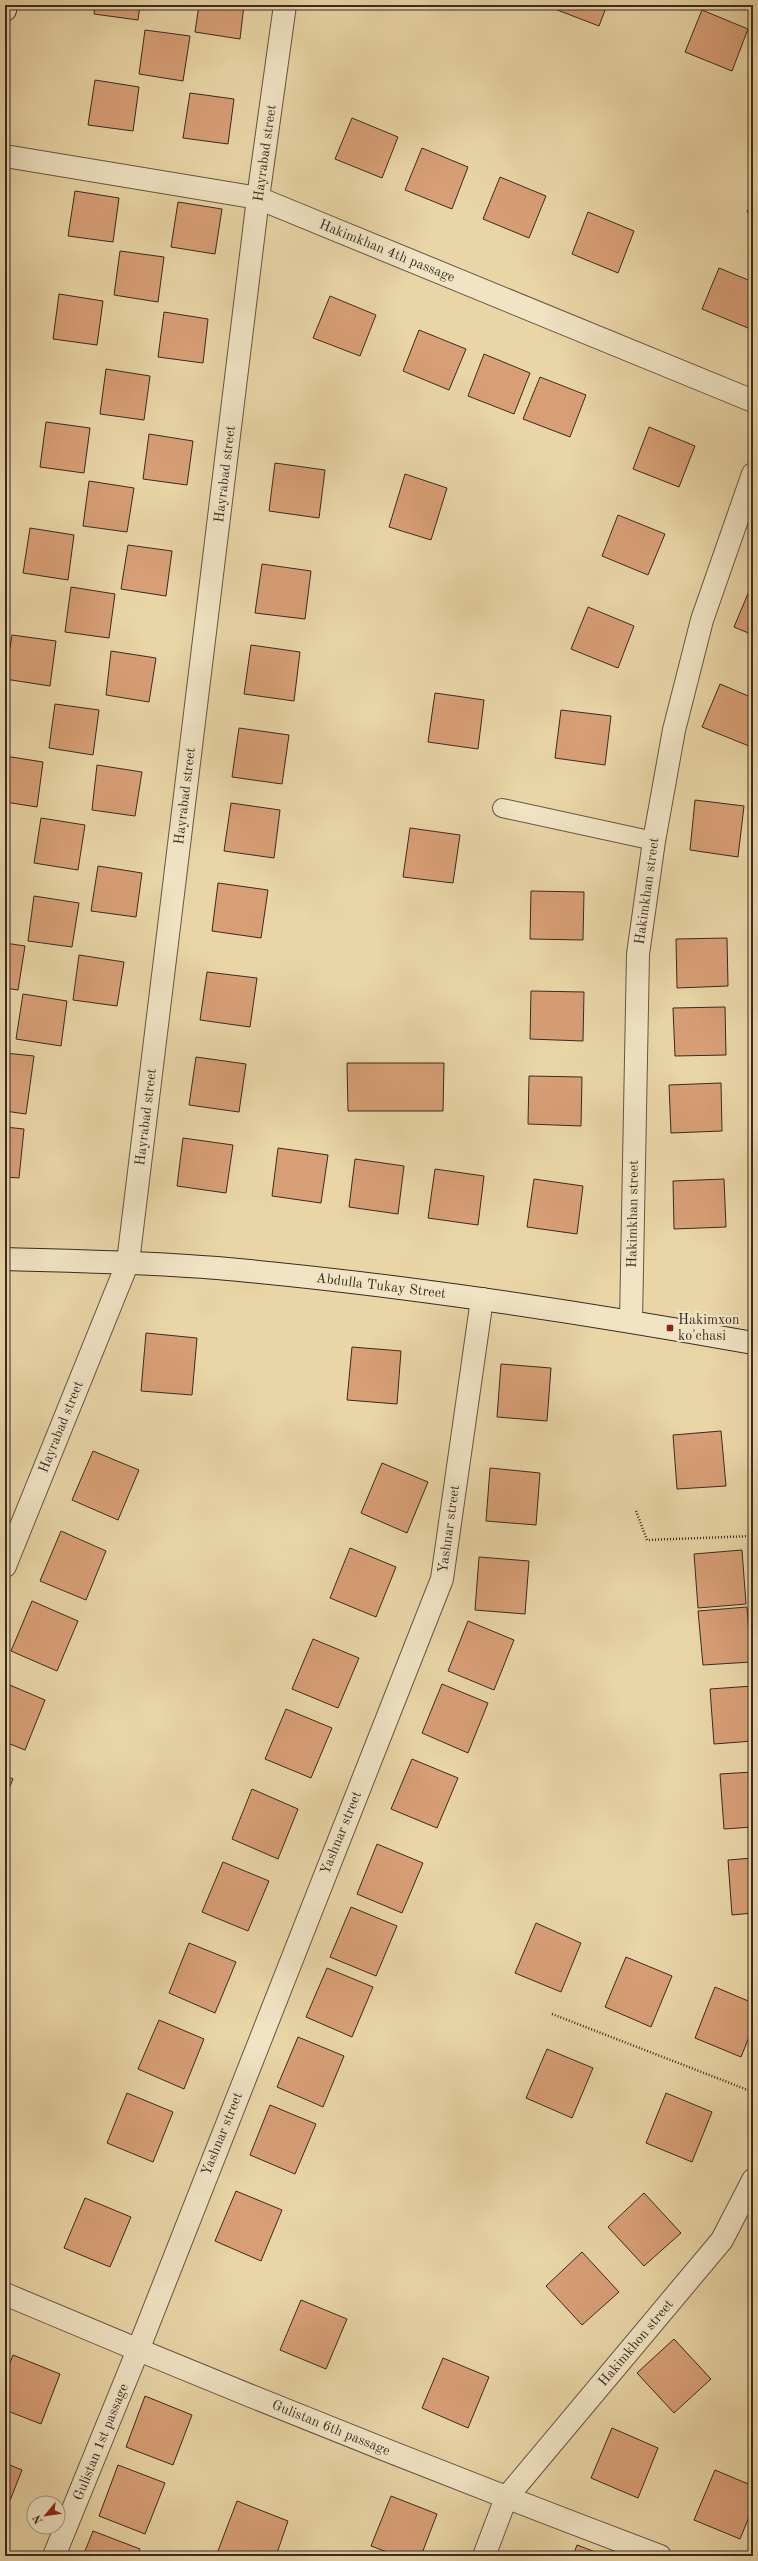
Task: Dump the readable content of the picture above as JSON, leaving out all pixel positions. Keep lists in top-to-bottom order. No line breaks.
{"streets":{"street":["Hayrabad street","Hakimkhаn 4th passage","Hakimkhаn street","Abdulla Tukay Street","Yashnar street","Hakimkhon street","Gulistan 6th passage","Gulistan 1st passage"]},"crossings":[["Hayrabad street","Hakimkhаn 4th passage"],["Hayrabad street","Abdulla Tukay Street"],["Hakimkhаn street","Abdulla Tukay Street"],["Abdulla Tukay Street","Yashnar street"],["Yashnar street","Gulistan 6th passage"],["Yashnar street","Gulistan 1st passage"],["Hakimkhon street","Gulistan 6th passage"],["Gulistan 6th passage","Gulistan 1st passage"]],"places":{"transit":["Hakimxon ko'chasi"]},"north":"bottom left"}
